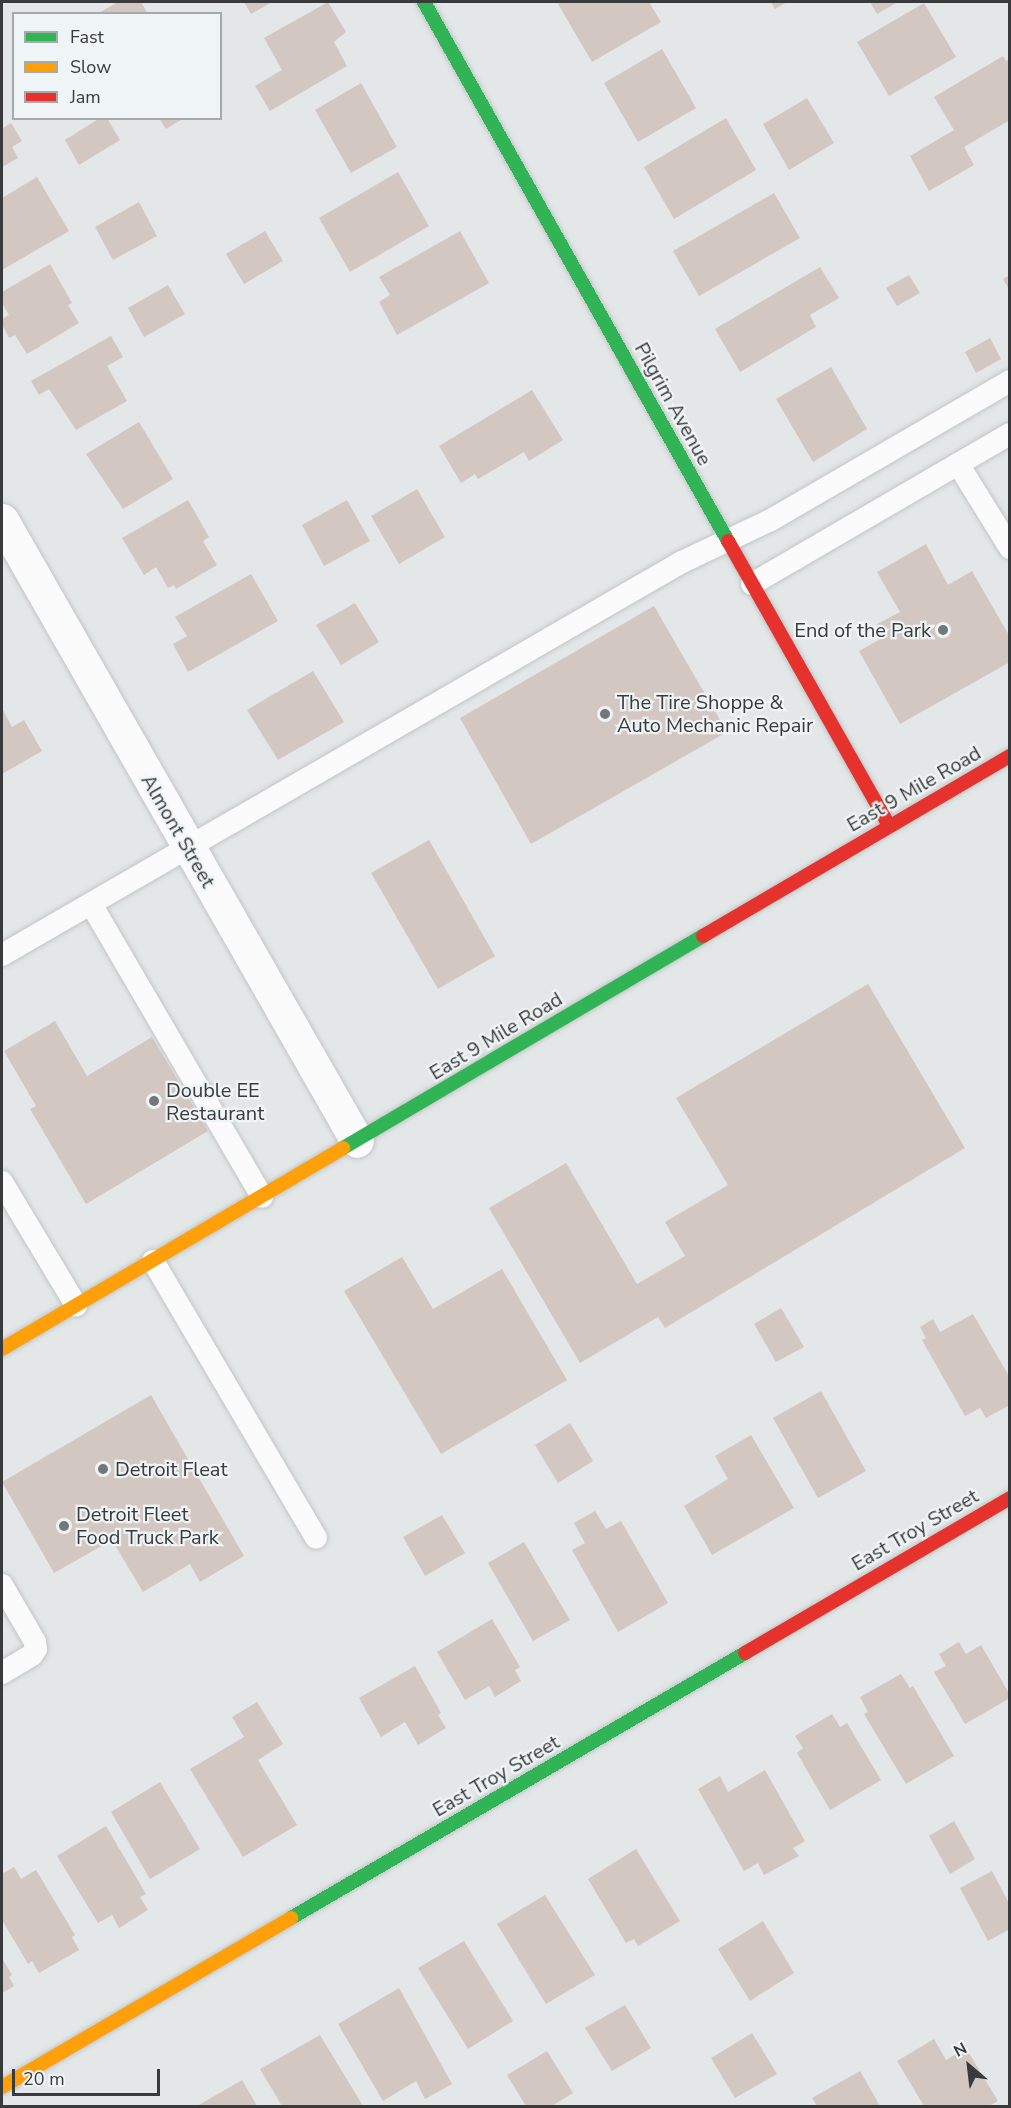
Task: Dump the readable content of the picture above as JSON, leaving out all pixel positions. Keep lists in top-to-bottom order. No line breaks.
{"streets":{"street":["Pilgrim Avenue","East 9 Mile Road","Almont Street","East Troy Street"]},"crossings":[["Pilgrim Avenue","East 9 Mile Road"],["East 9 Mile Road","Almont Street"]],"places":["End of the Park","The Tire Shoppe & Auto Mechanic Repair","Double EE Restaurant","Detroit Fleat","Detroit Fleet Food Truck Park"],"legend":["Fast","Slow","Jam"],"scale_bar":"20 m","north":"top left"}
